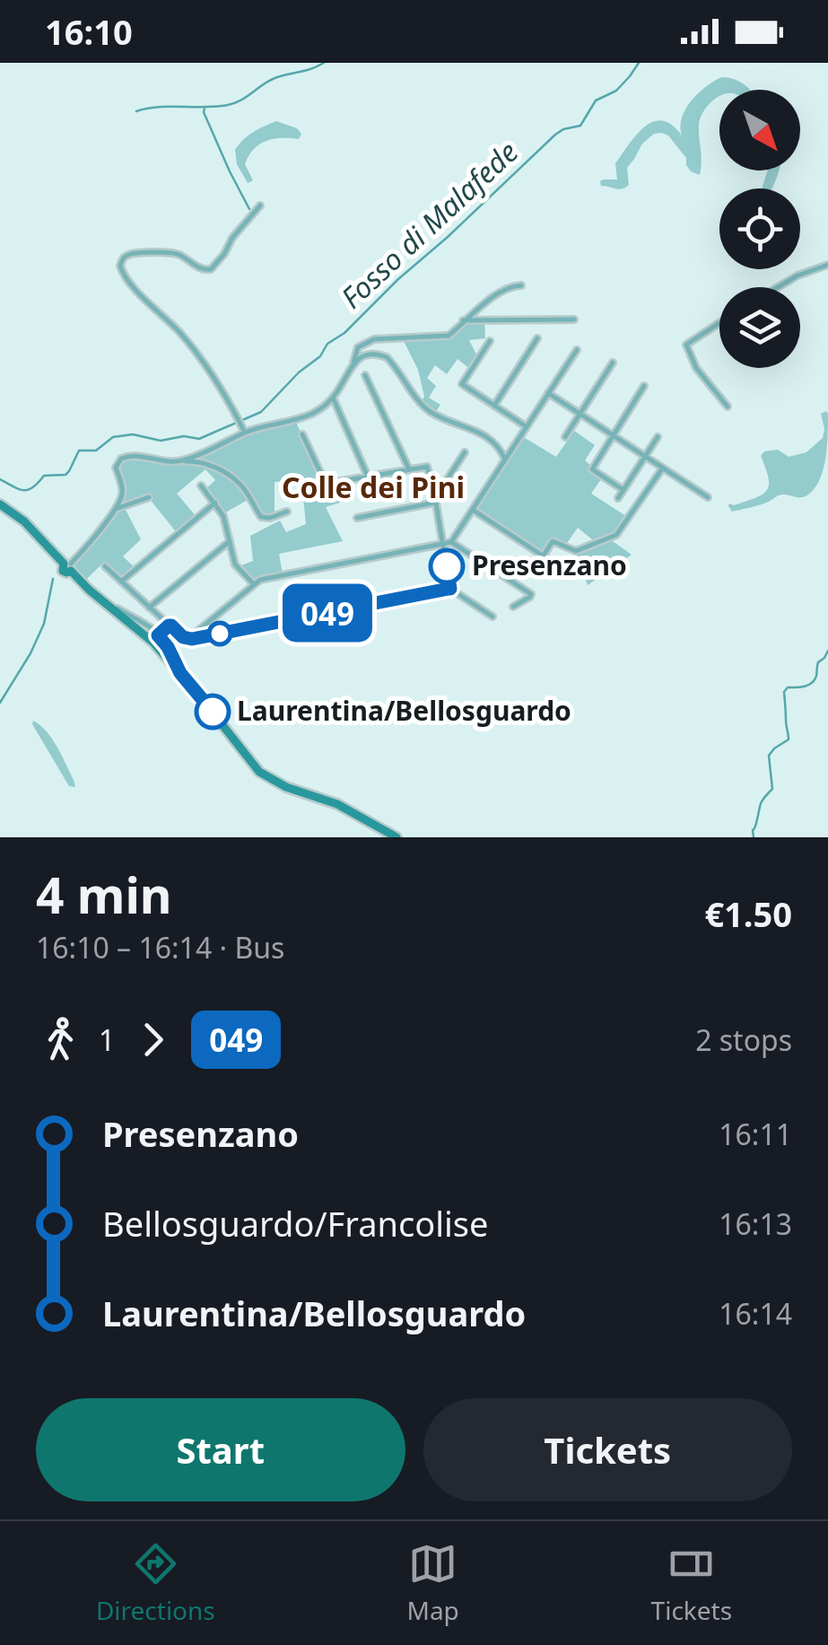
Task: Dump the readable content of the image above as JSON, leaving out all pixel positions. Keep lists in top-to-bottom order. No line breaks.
{"districts":["Colle dei Pini"],"water":["Fosso di Malafede"],"places":["Presenzano","Laurentina/Bellosguardo"],"lines":["bus line 049"],"north":"bottom right","page":{"status":"16:10","on_map":"049","heading":["4 min","16:10 – 16:14 · Bus","€1.50"],"legs":["1","049","2 stops"],"list":[{"name":"Presenzano","value":"16:11"},{"name":"Bellosguardo/Francolise","value":"16:13"},{"name":"Laurentina/Bellosguardo","value":"16:14"}],"buttons":["Start","Tickets"],"tabs":["Directions","Map","Tickets"]}}
